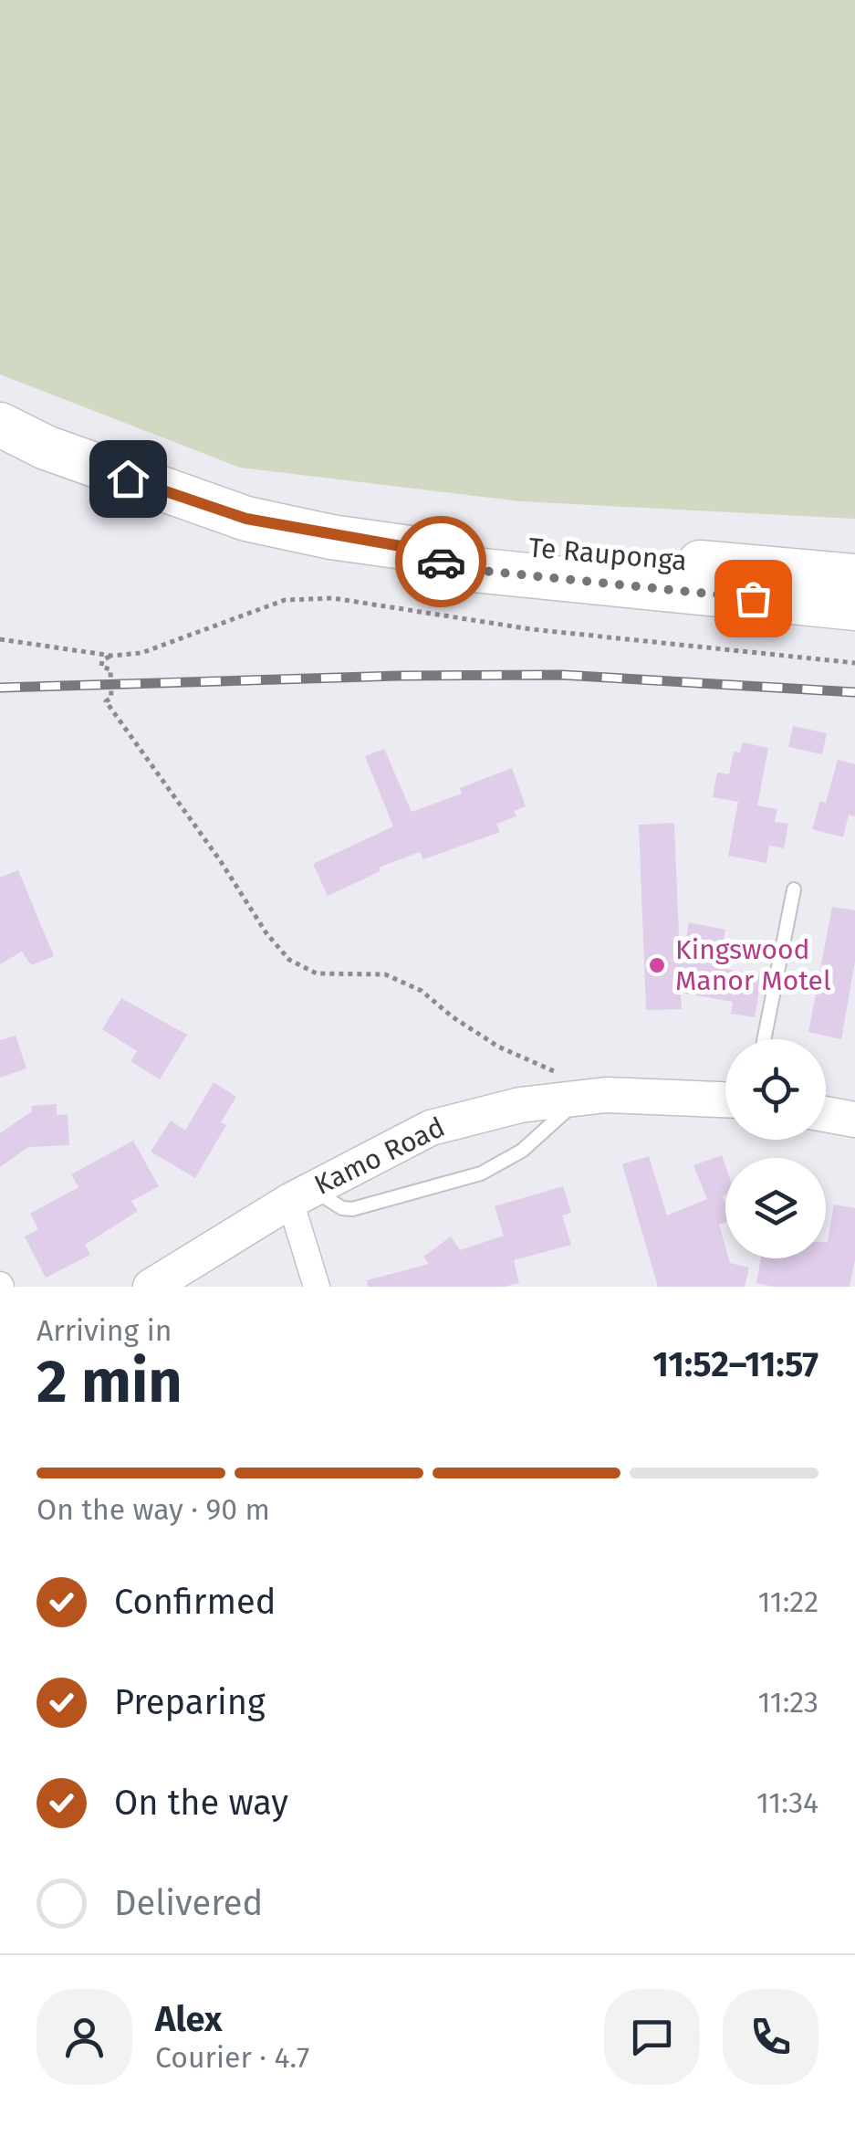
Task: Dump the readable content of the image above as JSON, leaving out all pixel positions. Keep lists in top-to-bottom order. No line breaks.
{"streets":{"highway":["Te Rauponga"],"main road":["Kamo Road"]},"places":["Kingswood Manor Motel"],"page":{"heading":["2 min","Arriving in","11:52–11:57"],"panel":["Alex","Courier · 4.7"],"bar":"On the way · 90 m","list":[["Confirmed","11:22"],["Preparing","11:23"],["On the way","11:34"],"Delivered"]}}
